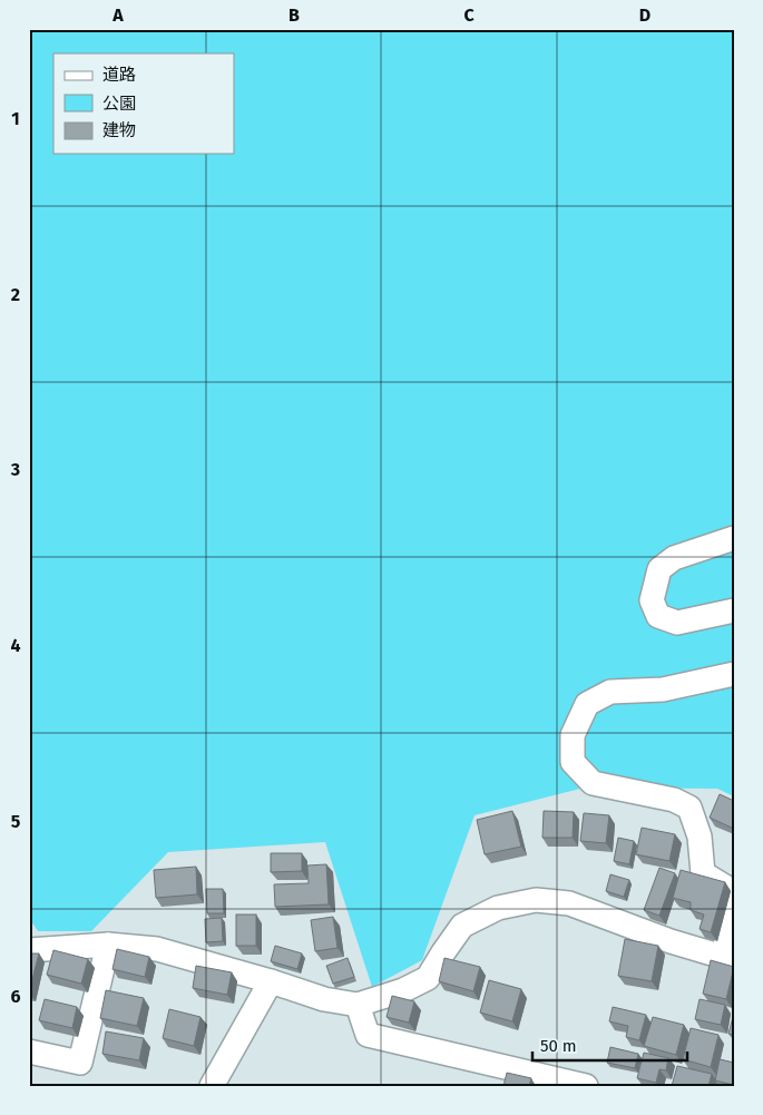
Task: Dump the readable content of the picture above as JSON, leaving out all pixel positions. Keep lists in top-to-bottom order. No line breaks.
{"legend":["道路","公園","建物"],"scale_bar":"50 m","grid":{"columns":["A","B","C","D"],"rows":["1","2","3","4","5","6"]}}
